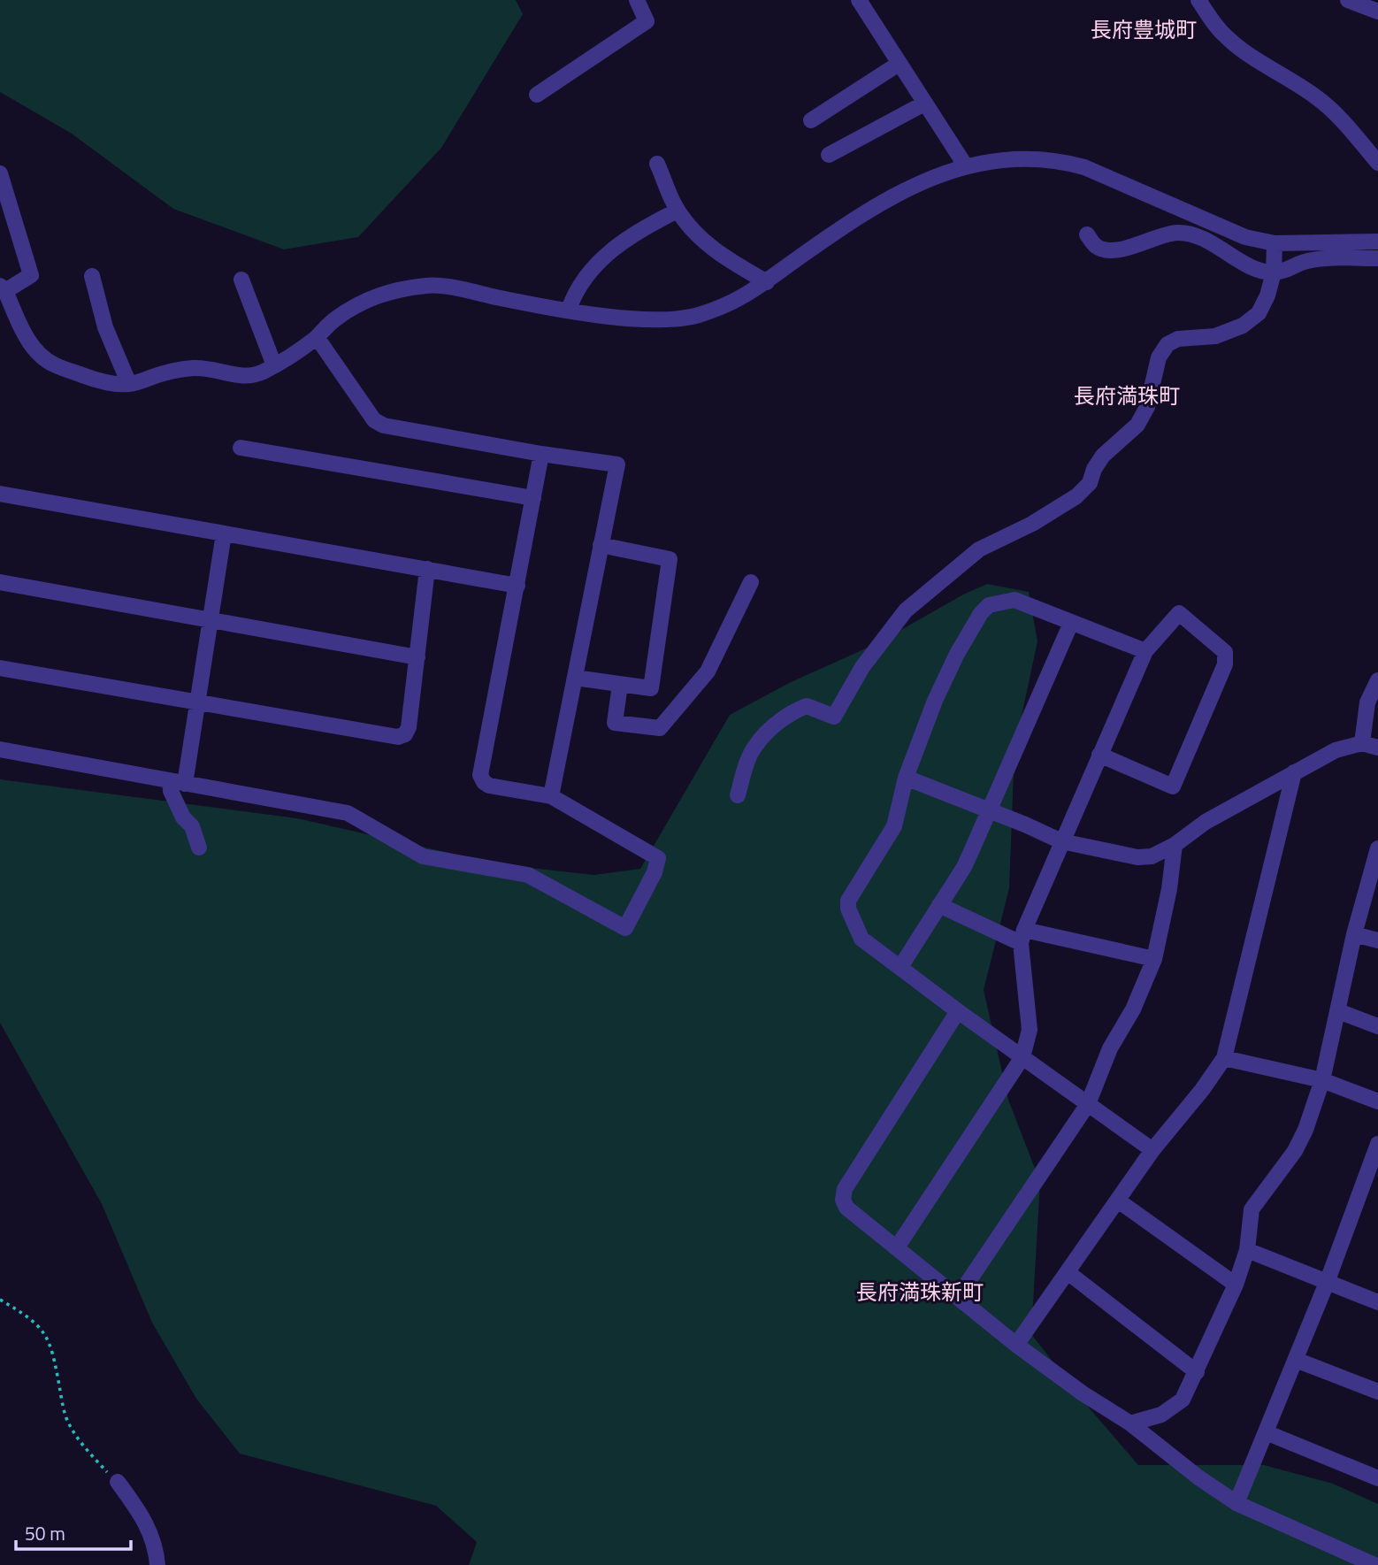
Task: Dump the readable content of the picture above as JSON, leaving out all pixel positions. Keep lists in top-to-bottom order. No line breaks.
{"districts":["長府豊城町","長府満珠町","長府満珠新町"],"scale_bar":"50 m"}
